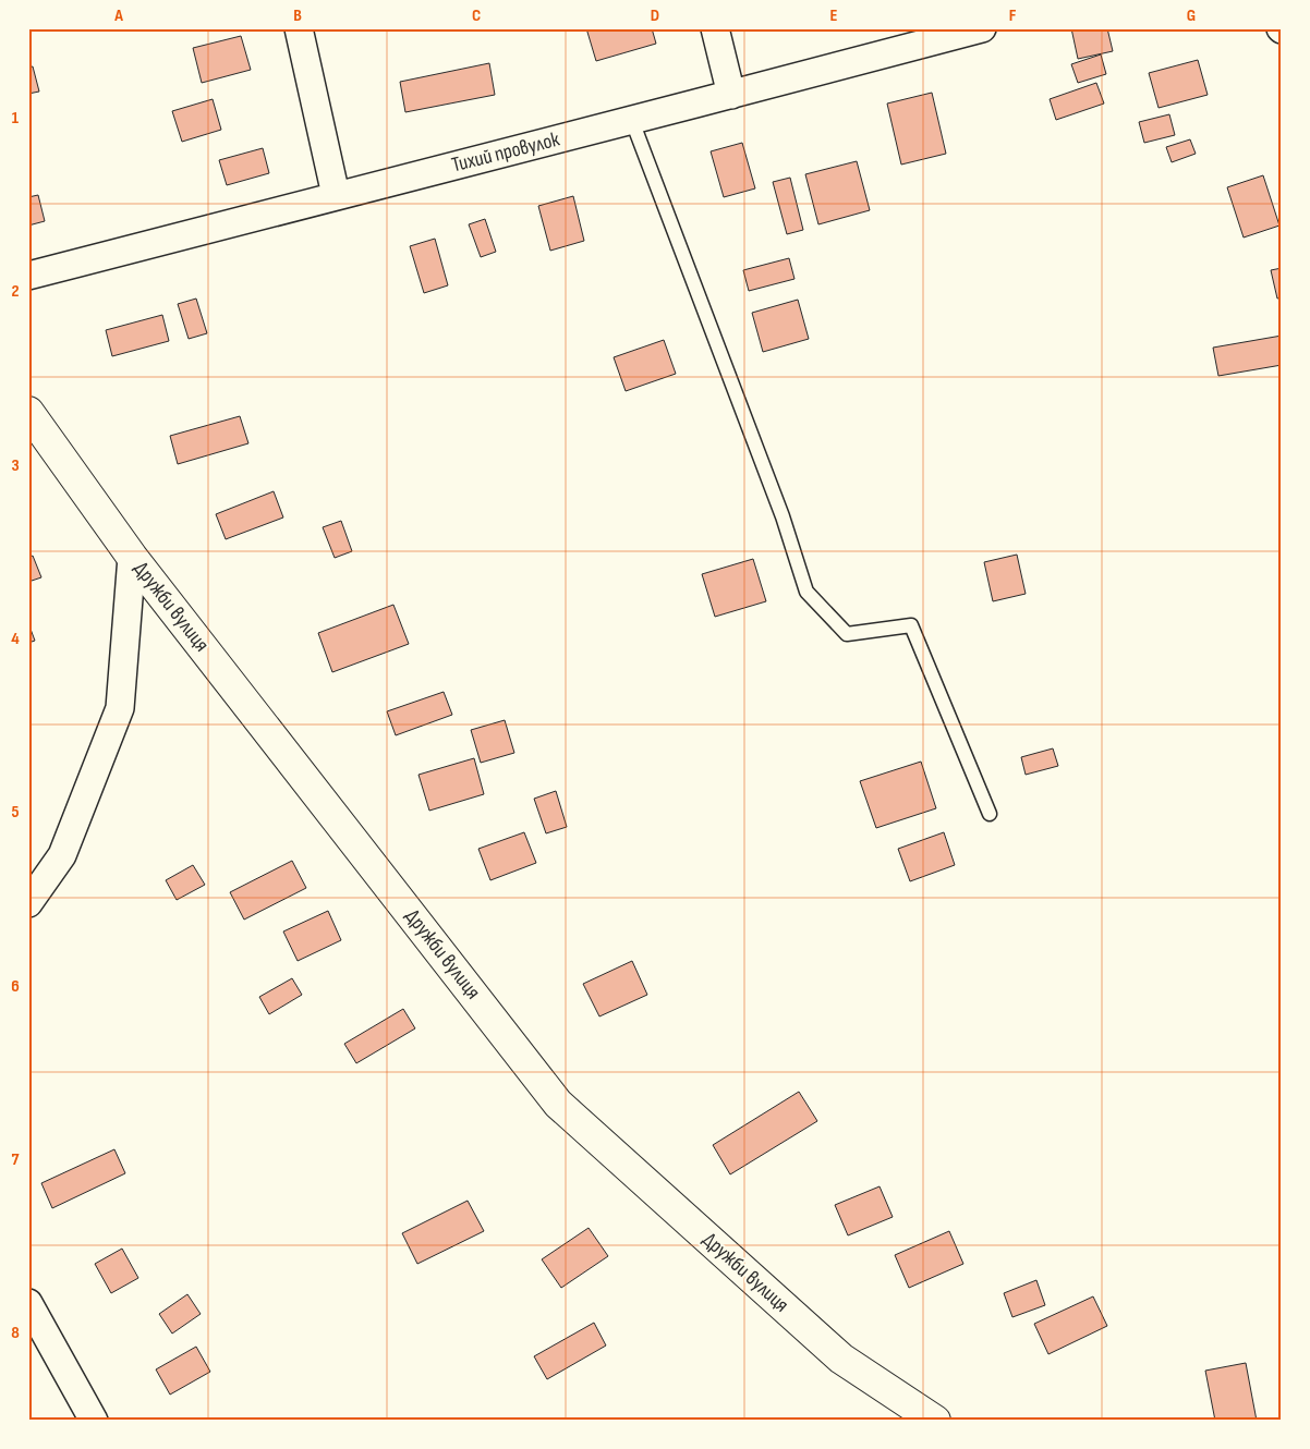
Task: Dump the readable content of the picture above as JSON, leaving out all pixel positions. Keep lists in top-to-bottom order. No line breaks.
{"streets":{"street":["Тихий провулок","Дружби вулиця"]},"grid":{"columns":["A","B","C","D","E","F","G"],"rows":["1","2","3","4","5","6","7","8"]}}
